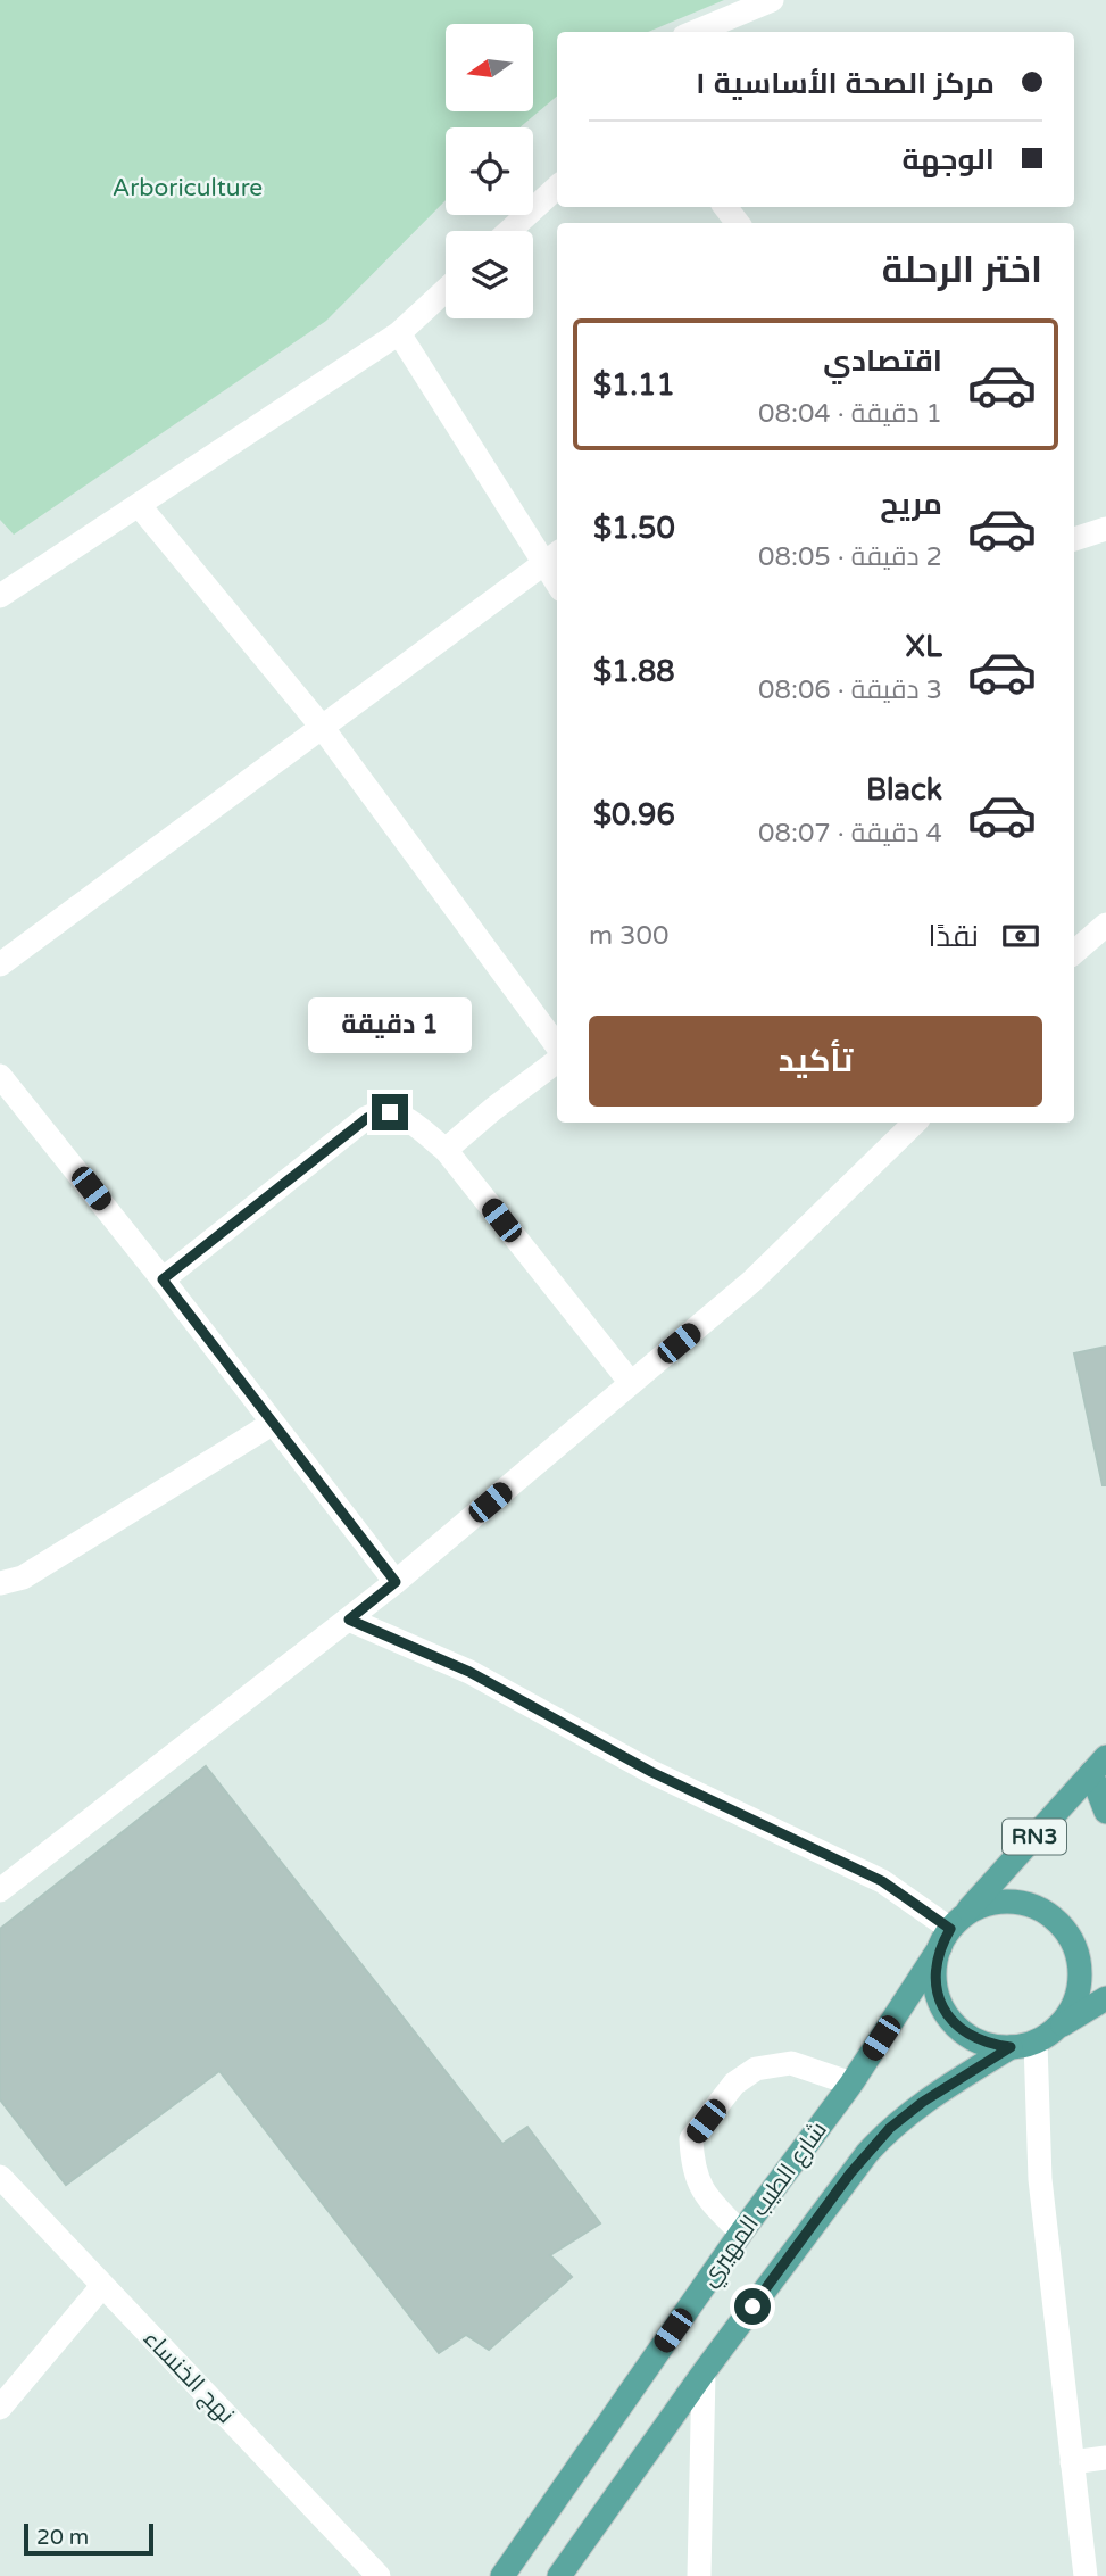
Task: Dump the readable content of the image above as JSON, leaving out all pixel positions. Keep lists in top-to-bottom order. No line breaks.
{"streets":{"main road":["RN3","شارع الطيب المهيري"],"street":["نهج الخنساء"]},"crossings":[["RN3","شارع الطيب المهيري"]],"parks":["Arboriculture"],"scale_bar":"20 m","north":"left","page":{"banner":["مركز الصحة الأساسية ١","الوجهة"],"heading":"اختر الرحلة","list":[{"name":"اقتصادي","note":"1 دقيقة · 08:04","value":"$1.11"},{"name":"مريح","note":"2 دقيقة · 08:05","value":"$1.50"},{"name":"XL","note":"3 دقيقة · 08:06","value":"$1.88"},{"name":"Black","note":"4 دقيقة · 08:07","value":"$0.96"}],"pay":["نقدًا","300 m"],"bubble":"1 دقيقة","buttons":"تأكيد","scale":"20 m"}}
